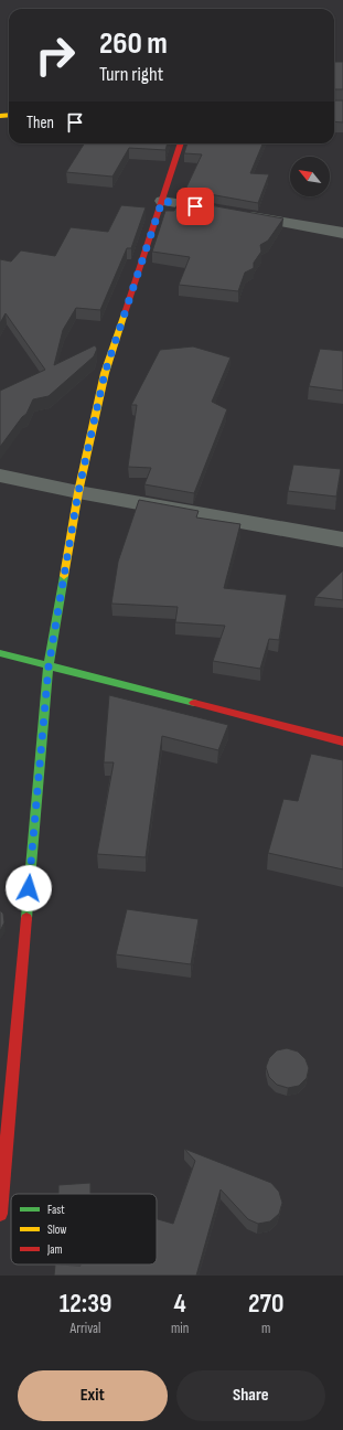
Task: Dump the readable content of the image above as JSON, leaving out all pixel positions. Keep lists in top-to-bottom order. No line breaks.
{"legend":["Fast","Slow","Jam"],"north":"top left","page":{"turn":["260 m","Turn right"],"then":"Then","eta":["12:39","Arrival","4","min","270","m"],"buttons":["Exit","Share"]}}
